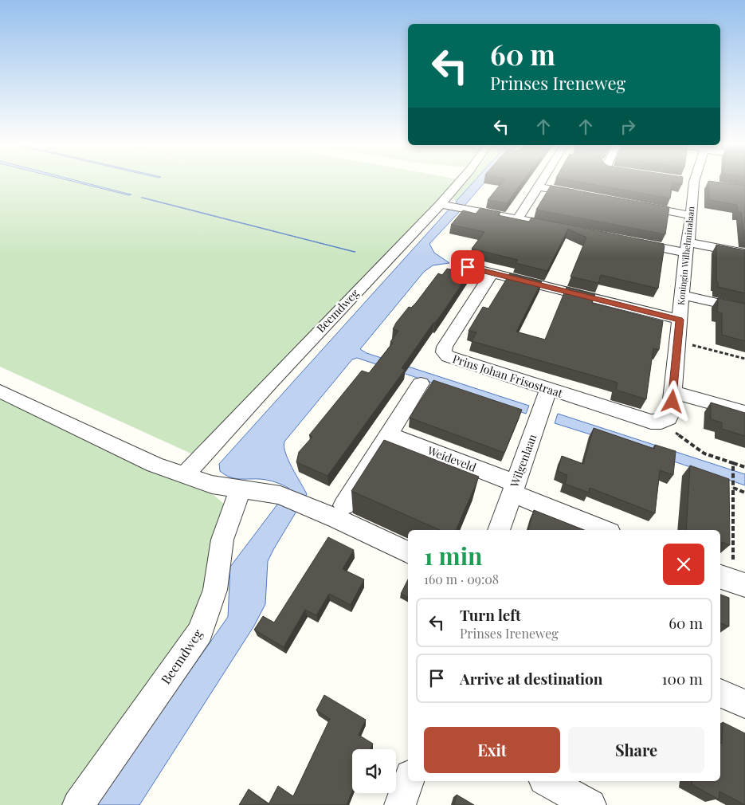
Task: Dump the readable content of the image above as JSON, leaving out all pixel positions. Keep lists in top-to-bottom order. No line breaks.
{"streets":{"street":["Koningin Wilhelminalaan","Beemdweg","Prins Johan Frisostraat","Weideveld","Wilgenlaan"]},"crossings":[["Koningin Wilhelminalaan","Prins Johan Frisostraat"],["Prins Johan Frisostraat","Wilgenlaan"],["Weideveld","Wilgenlaan"]],"page":{"turn":["60 m","Prinses Ireneweg"],"heading":["1 min","160 m · 09:08"],"list":[{"name":"Turn left","note":"Prinses Ireneweg","value":"60 m"},{"name":"Arrive at destination","value":"100 m"}],"buttons":["Exit","Share"]}}
